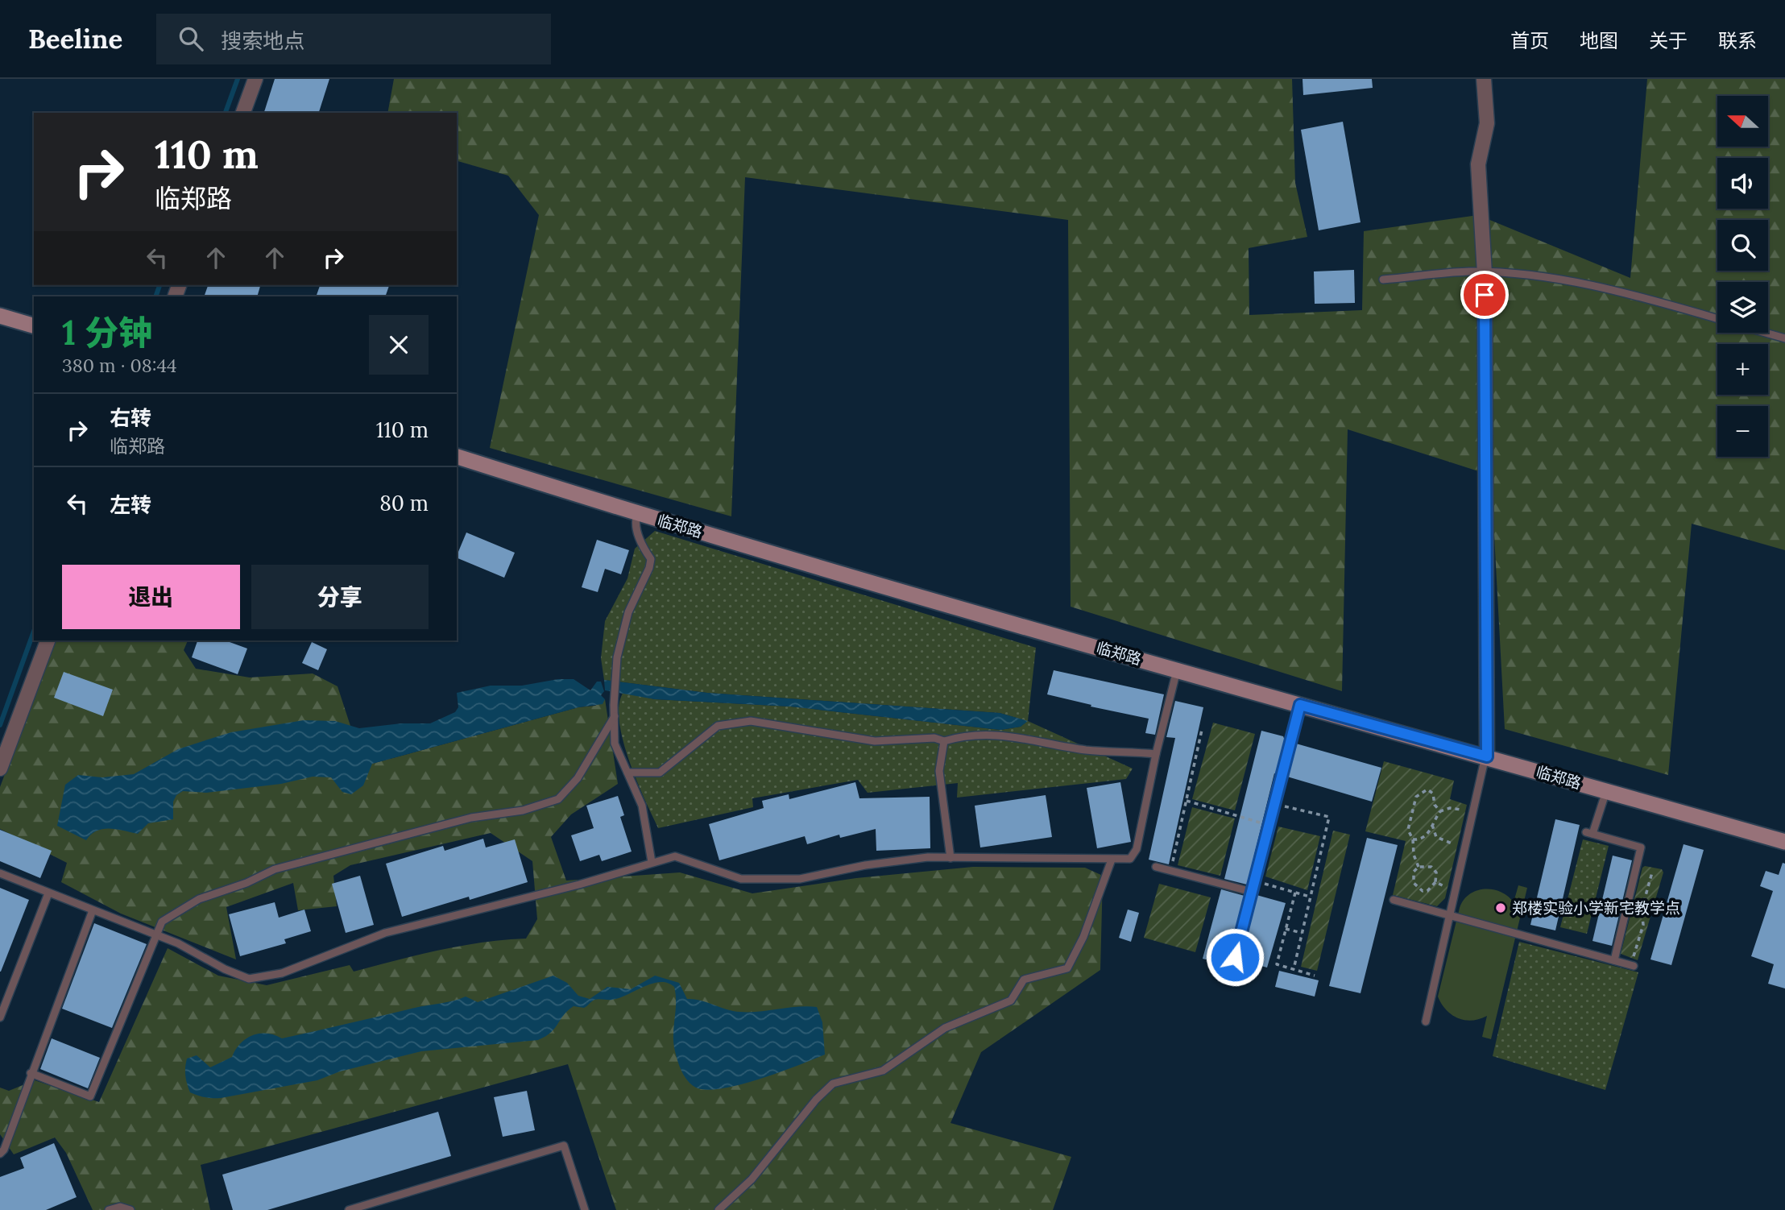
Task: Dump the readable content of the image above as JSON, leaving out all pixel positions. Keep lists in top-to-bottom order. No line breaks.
{"streets":{"main road":["临郑路"]},"places":["郑楼实验小学新宅教学点"],"north":"left","page":{"header":"Beeline","search":"搜索地点","nav":["首页","地图","关于","联系"],"map_buttons":["+","−"],"turn":["110 m","临郑路"],"heading":["1 分钟","380 m · 08:44"],"list":[{"name":"右转","note":"临郑路","value":"110 m"},{"name":"左转","value":"80 m"}],"buttons":["退出","分享"]}}
